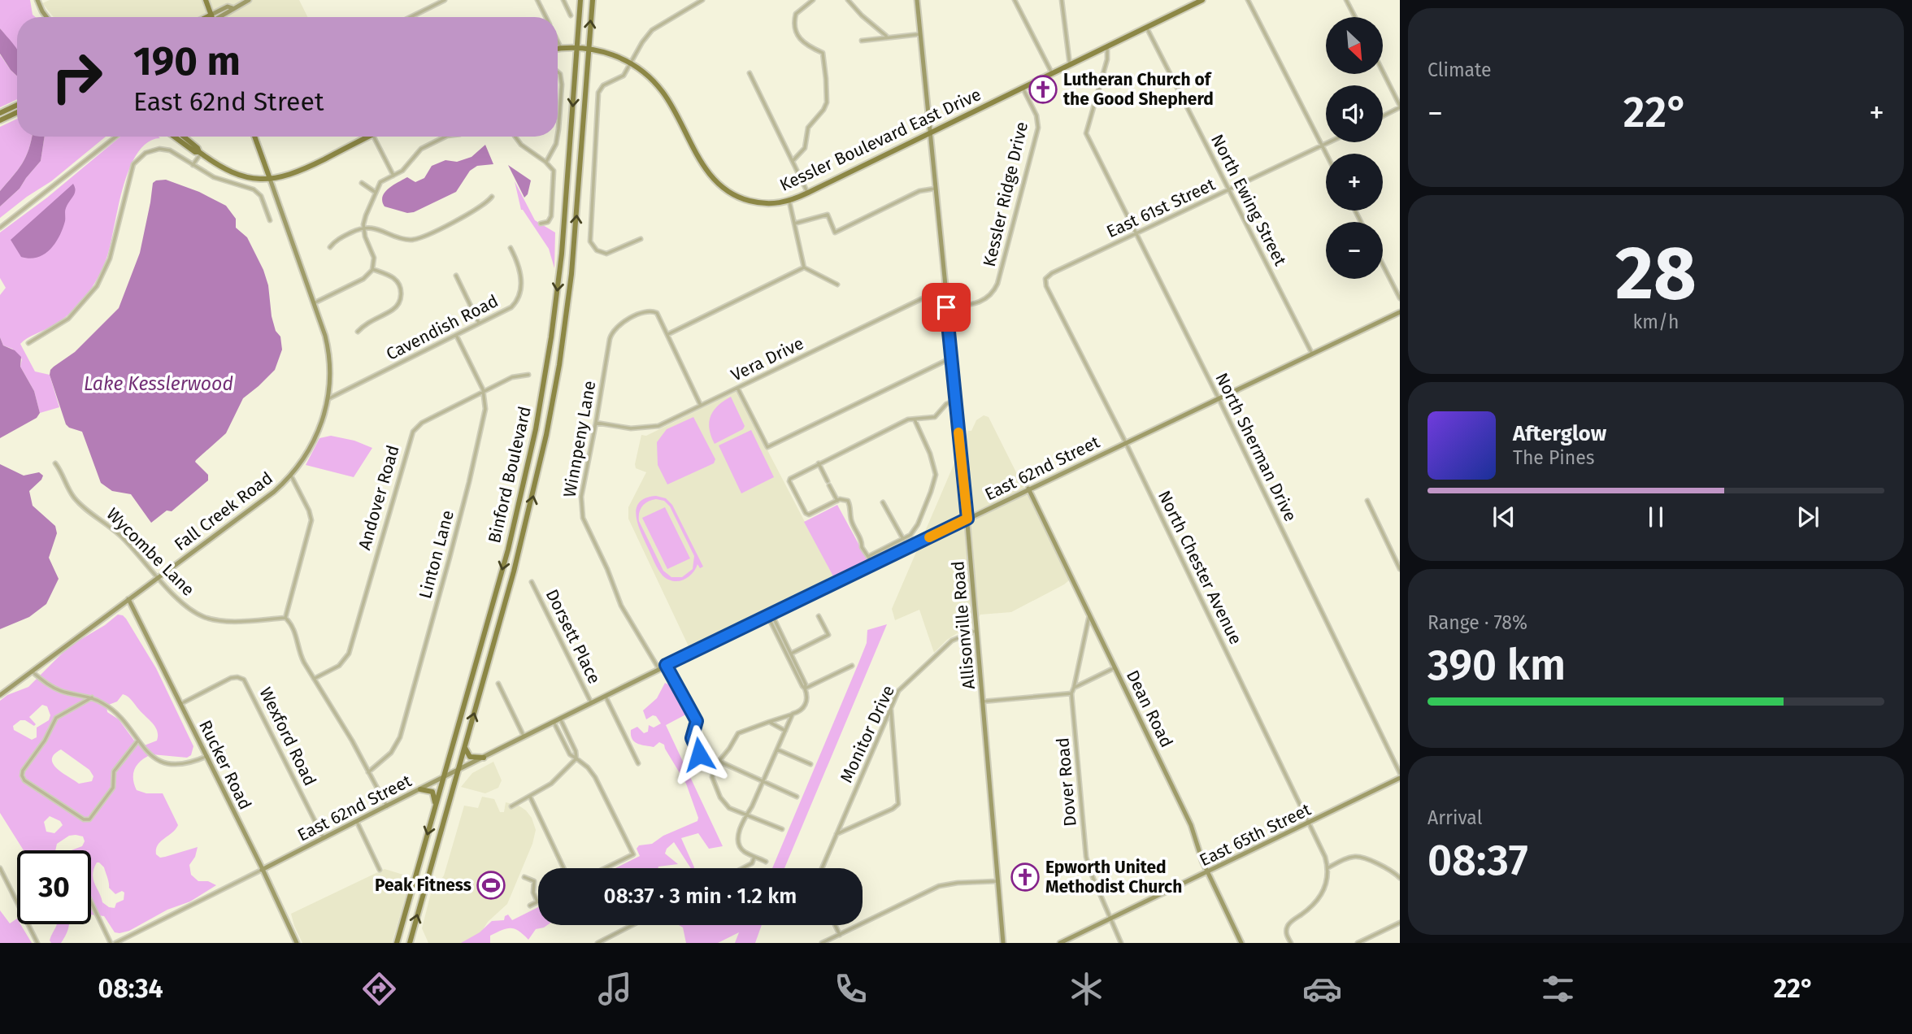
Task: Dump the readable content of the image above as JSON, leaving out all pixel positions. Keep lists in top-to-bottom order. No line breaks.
{"streets":{"main road":["Kessler Boulevard East Drive","Binford Boulevard"],"street":["Kessler Ridge Drive","North Ewing Street","East 61st Street","Cavendish Road","Vera Drive","Winnpeny Lane","North Sherman Drive","East 62nd Street","Andover Road","Fall Creek Road","Wycombe Lane","Linton Lane","North Chester Avenue","Allisonville Road","Dorsett Place","Dean Road","Monitor Drive","Wexford Road","Rucker Road","Dover Road","East 65th Street"]},"crossings":[["Kessler Boulevard East Drive","Kessler Ridge Drive"],["Kessler Boulevard East Drive","North Ewing Street"],["Kessler Boulevard East Drive","North Sherman Drive"],["Kessler Boulevard East Drive","Binford Boulevard"],["Kessler Boulevard East Drive","Allisonville Road"],["Kessler Ridge Drive","Allisonville Road"],["North Ewing Street","East 61st Street"],["North Ewing Street","East 62nd Street"],["East 61st Street","North Sherman Drive"],["East 61st Street","North Chester Avenue"],["Cavendish Road","Fall Creek Road"],["Cavendish Road","Linton Lane"],["Vera Drive","Winnpeny Lane"],["Vera Drive","Allisonville Road"],["Winnpeny Lane","East 62nd Street"],["North Sherman Drive","East 62nd Street"],["East 62nd Street","Binford Boulevard"],["East 62nd Street","North Chester Avenue"],["East 62nd Street","Allisonville Road"],["East 62nd Street","Dorsett Place"],["East 62nd Street","Dean Road"],["East 62nd Street","Wexford Road"],["East 62nd Street","Rucker Road"],["Andover Road","Linton Lane"],["Fall Creek Road","Wycombe Lane"],["Fall Creek Road","Rucker Road"],["North Chester Avenue","East 65th Street"],["Allisonville Road","Monitor Drive"],["Dean Road","Dover Road"],["Dean Road","East 65th Street"],["Wexford Road","Rucker Road"],["Dover Road","East 65th Street"]],"water":["Lake Kesslerwood"],"places":{"church":["Lutheran Church of the Good Shepherd","Epworth United Methodist Church"],"sports":["Peak Fitness"]},"north":"bottom right","page":{"tile":["Climate",["28","km/h"],["Range · 78%","390 km"],["Arrival","08:37"]],"map_buttons":["+","−"],"turn":["190 m","East 62nd Street"],"heat":["−","22°","+"],"song":["Afterglow","The Pines"],"limit":"30","trip":"08:37 · 3 min · 1.2 km","tabs":["08:34","22°"]}}
